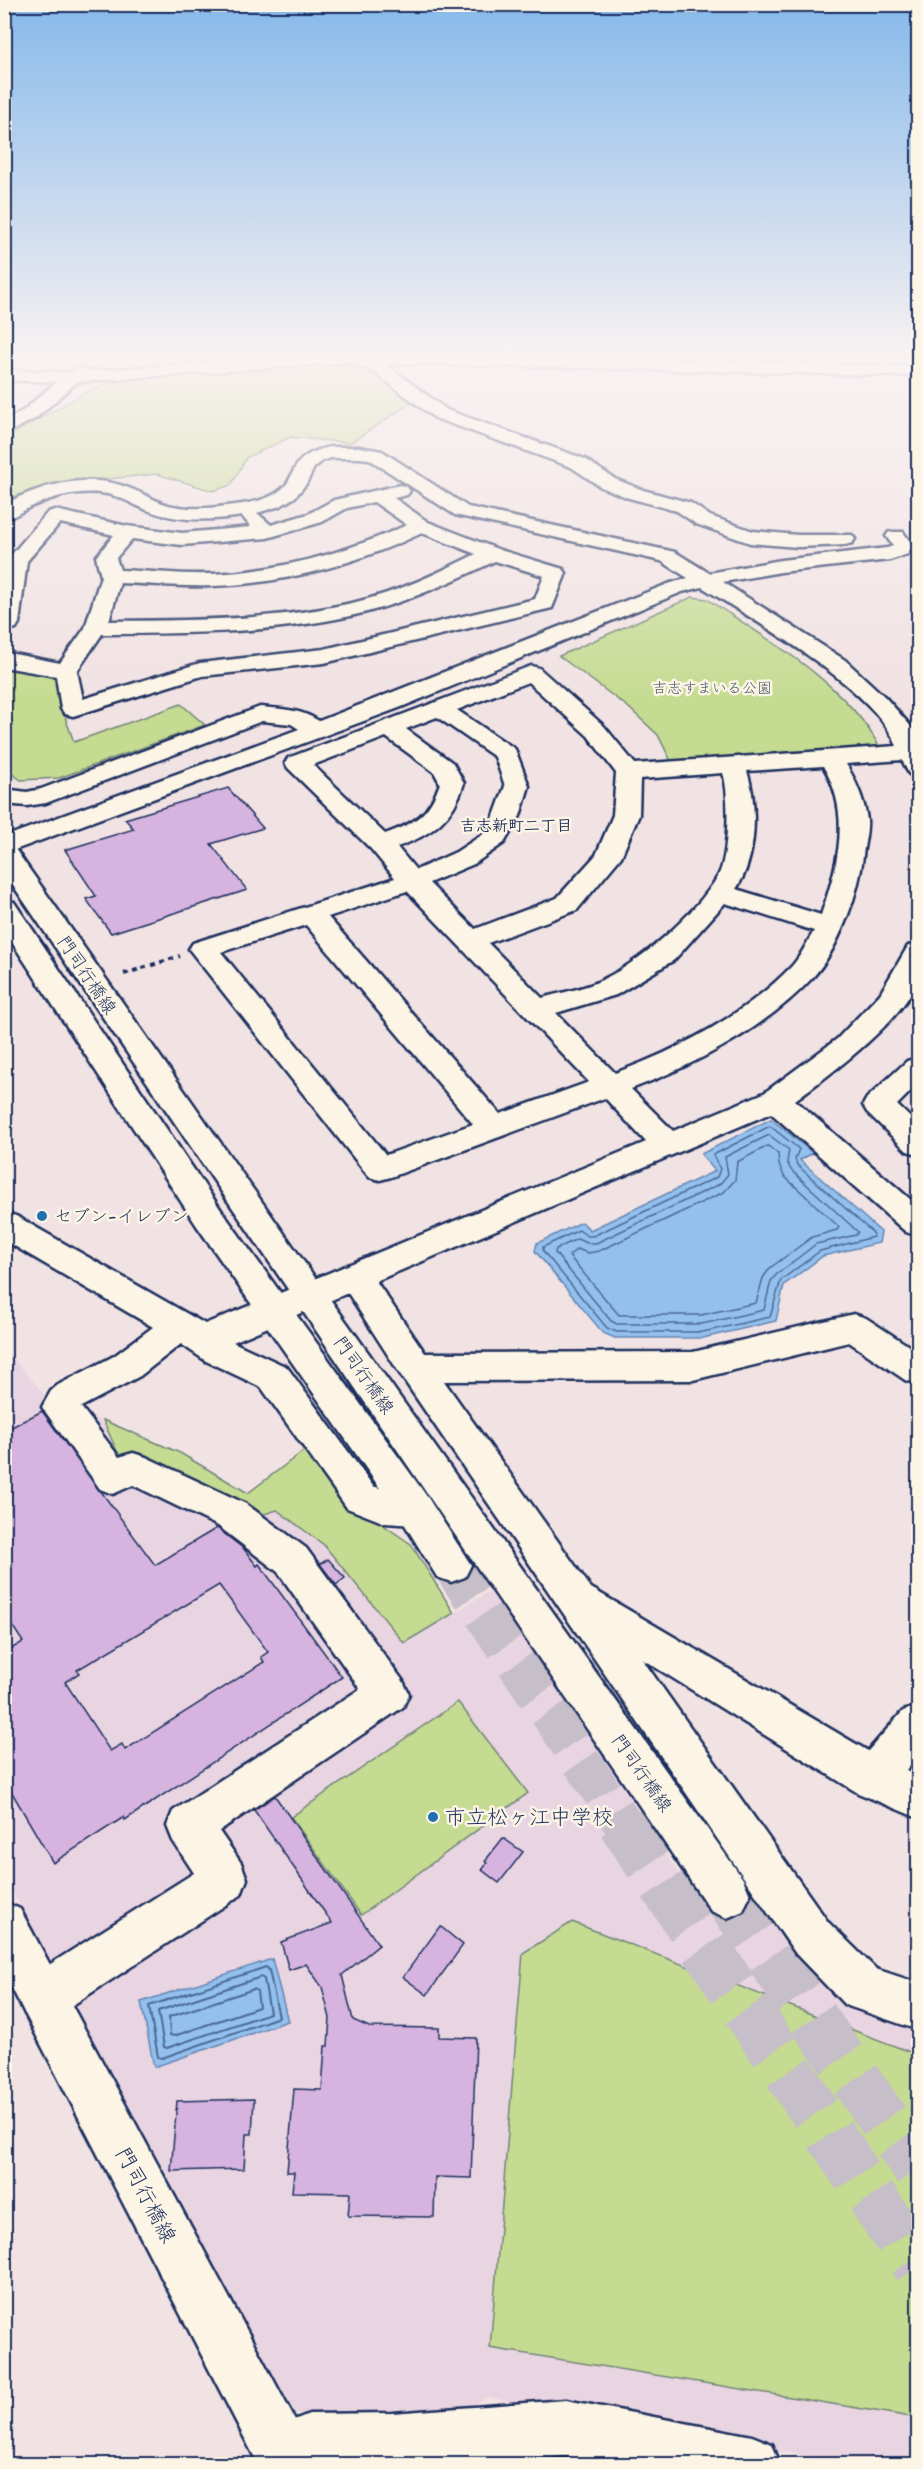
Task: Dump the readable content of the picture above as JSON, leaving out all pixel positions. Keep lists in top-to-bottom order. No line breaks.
{"streets":{"street":["門司行橋線"]},"districts":["吉志新町二丁目"],"parks":["吉志すまいる公園"],"places":["セブン-イレブン","市立松ヶ江中学校"]}
